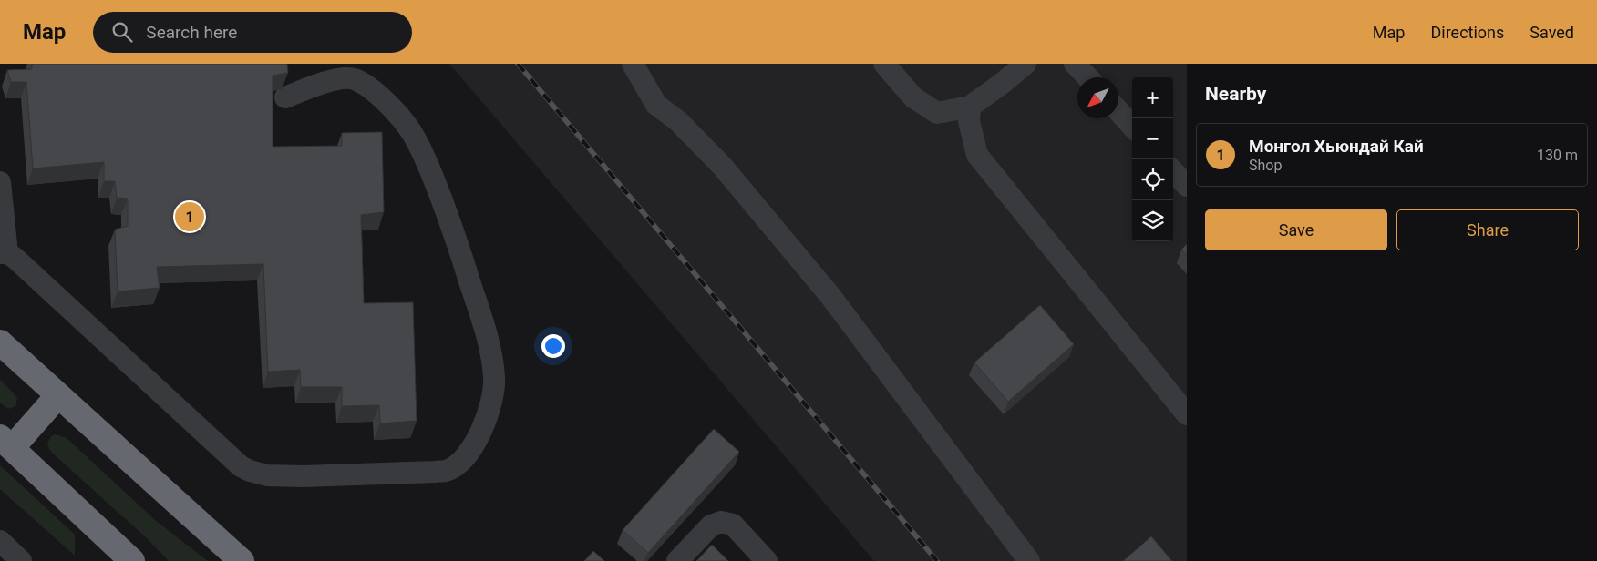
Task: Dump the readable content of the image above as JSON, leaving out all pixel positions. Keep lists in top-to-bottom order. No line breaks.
{"north":"bottom left","page":{"header":"Map","search":"Search here","nav":["Map","Directions","Saved"],"heading":"Nearby","map_buttons":["+","−"],"list":[{"mark":"1","name":"Монгол Хьюндай Кай","note":"Shop","value":"130 m"}],"buttons":["Save","Share"],"pins":"1"}}
